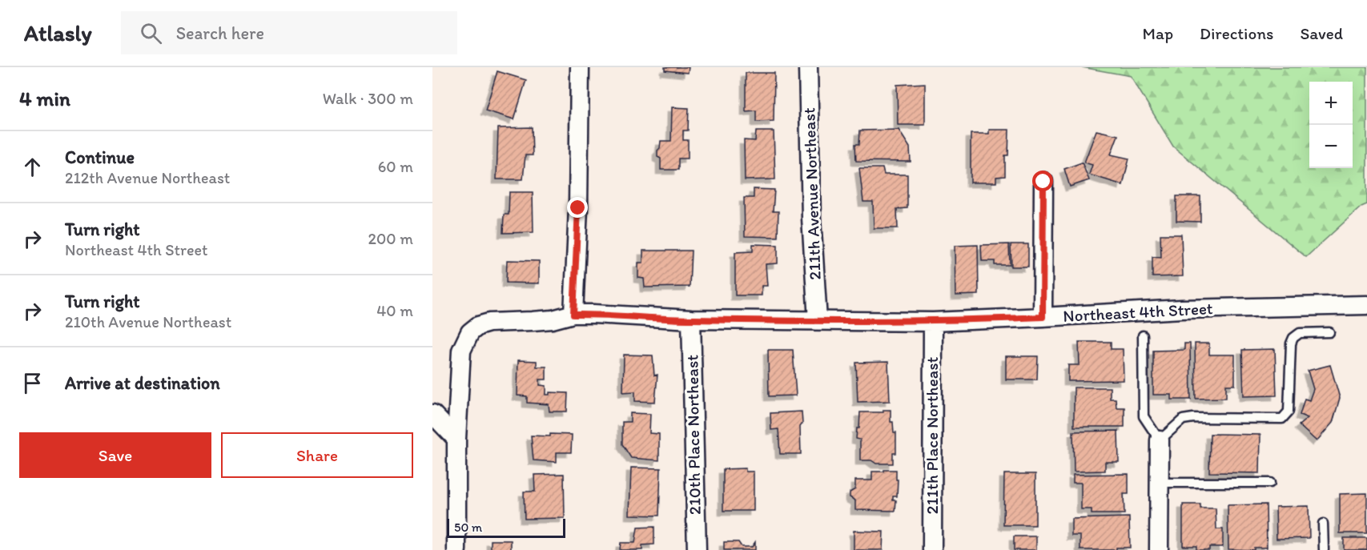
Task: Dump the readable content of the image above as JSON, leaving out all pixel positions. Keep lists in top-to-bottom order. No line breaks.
{"streets":{"street":["211th Avenue Northeast","Northeast 4th Street","210th Place Northeast","211th Place Northeast"]},"crossings":[["211th Avenue Northeast","Northeast 4th Street"],["Northeast 4th Street","210th Place Northeast"],["Northeast 4th Street","211th Place Northeast"]],"scale_bar":"50 m","page":{"header":"Atlasly","search":"Search here","nav":["Map","Directions","Saved"],"heading":["4 min","Walk · 300 m"],"map_buttons":["+","−"],"list":[["Continue","212th Avenue Northeast","60 m"],["Turn right","Northeast 4th Street","200 m"],["Turn right","210th Avenue Northeast","40 m"],"Arrive at destination"],"buttons":["Save","Share"],"scale":"50 m"}}
